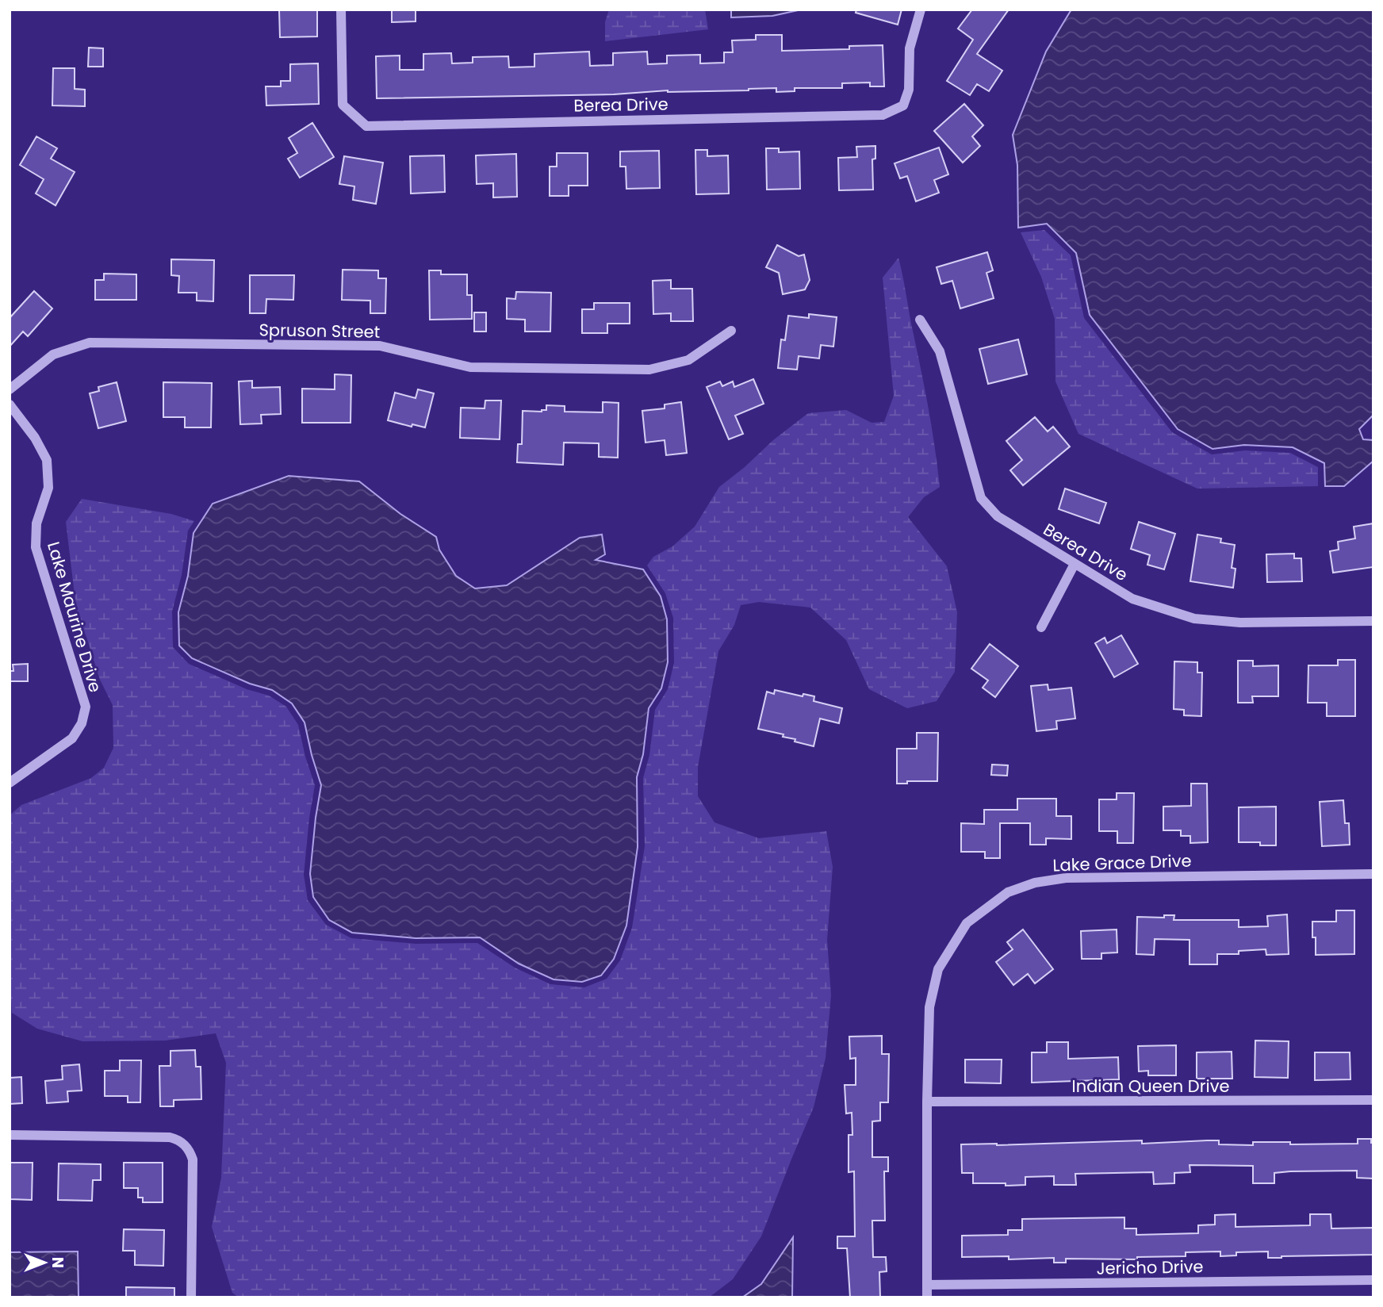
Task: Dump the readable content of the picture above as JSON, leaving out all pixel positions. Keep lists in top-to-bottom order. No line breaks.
{"streets":{"street":["Berea Drive","Spruson Street","Lake Maurine Drive","Lake Grace Drive","Indian Queen Drive","Jericho Drive"]},"crossings":[["Lake Grace Drive","Indian Queen Drive"],["Lake Grace Drive","Jericho Drive"]],"north":"right"}
